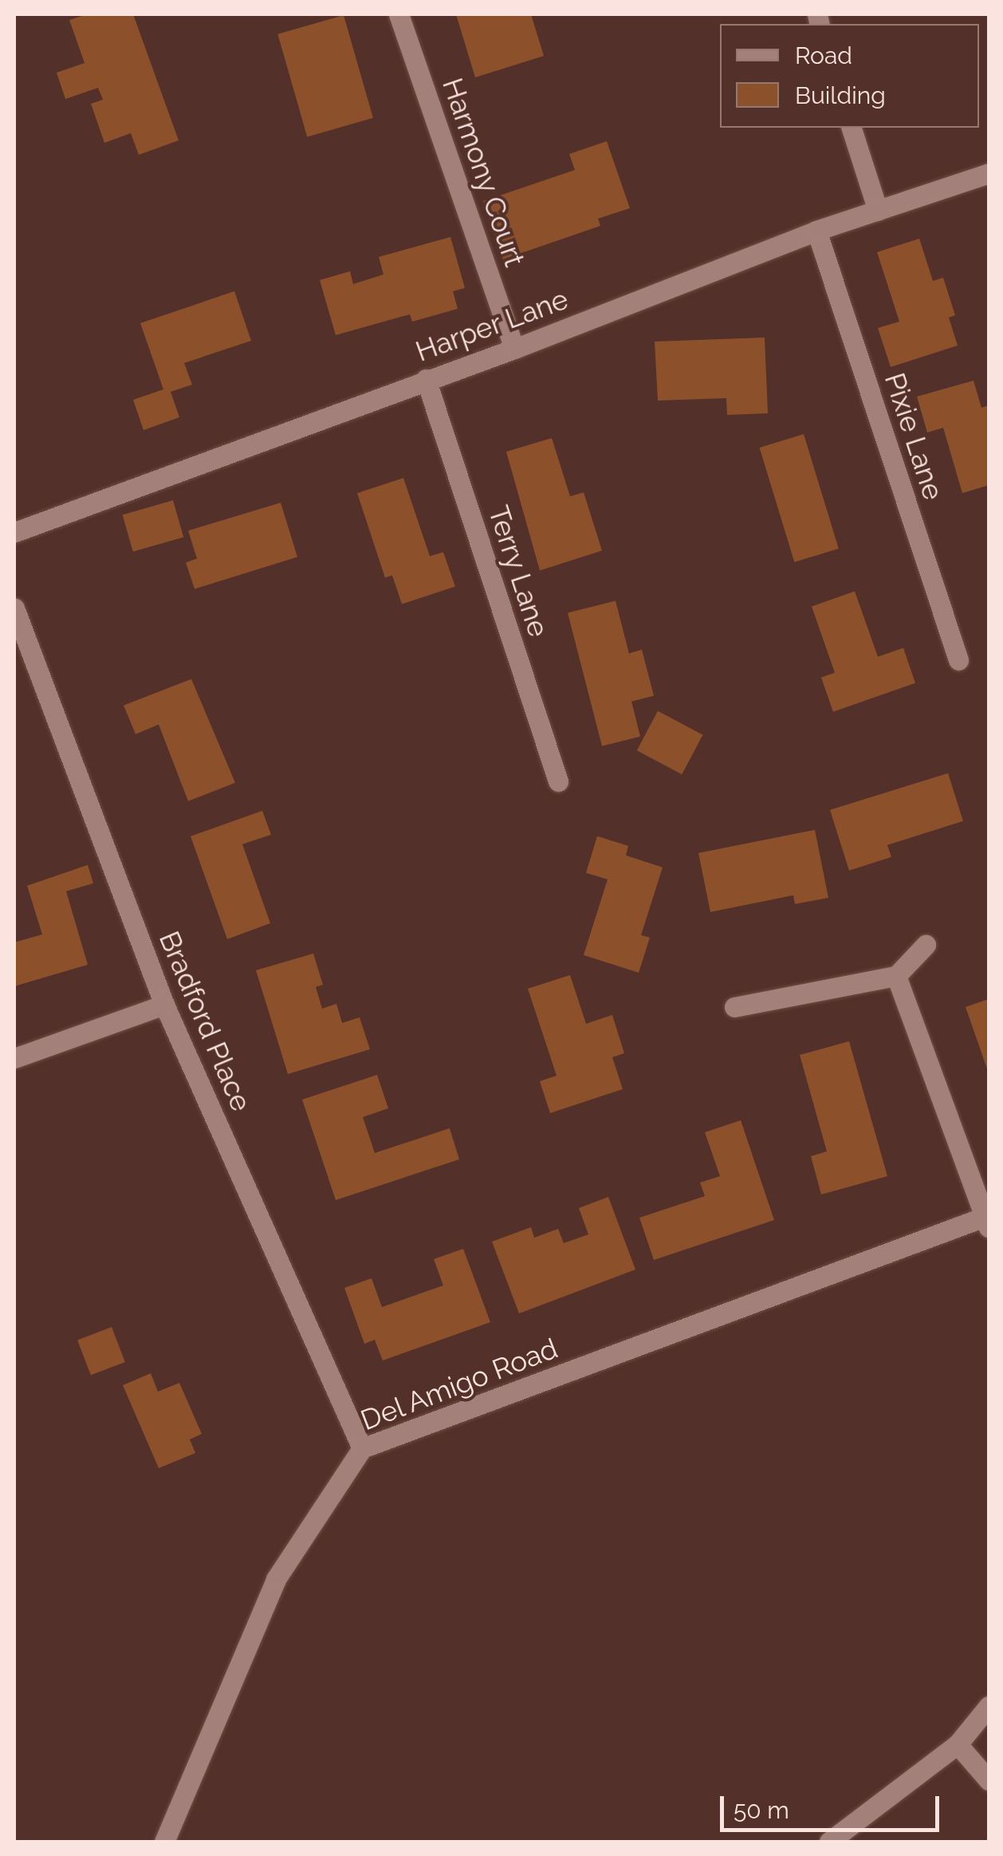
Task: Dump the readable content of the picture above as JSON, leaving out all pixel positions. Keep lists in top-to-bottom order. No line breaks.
{"streets":{"street":["Harmony Court","Harper Lane","Pixie Lane","Terry Lane","Bradford Place","Del Amigo Road"]},"crossings":[["Harmony Court","Harper Lane"],["Harper Lane","Pixie Lane"],["Harper Lane","Terry Lane"],["Bradford Place","Del Amigo Road"]],"legend":["Road","Building"],"scale_bar":"50 m"}
